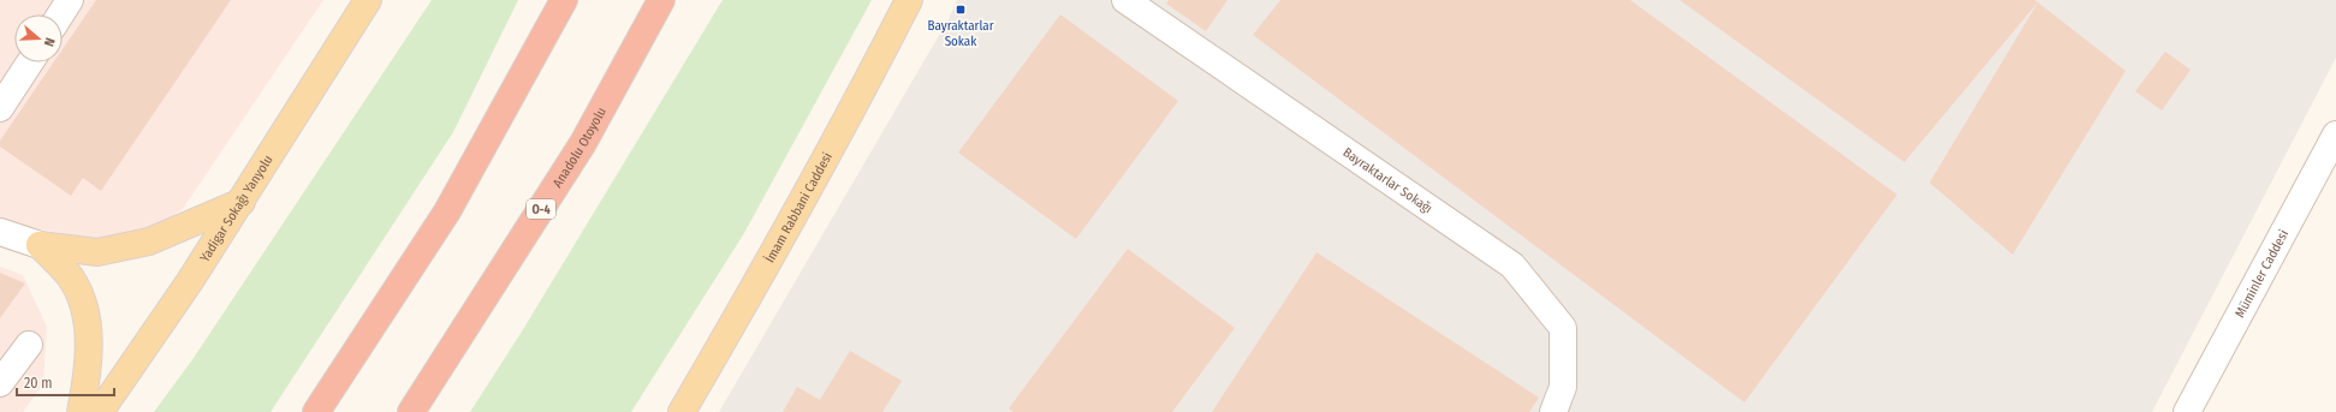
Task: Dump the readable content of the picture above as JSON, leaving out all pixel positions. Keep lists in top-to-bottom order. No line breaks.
{"streets":{"highway":["Anadolu Otoyolu","O-4"],"main road":["İmam Rabbani Caddesi","Yadigar Sokağı Yanyolu"],"street":["Bayraktarlar Sokağı","Müminler Caddesi"]},"places":{"transit":["Bayraktarlar Sokak"]},"scale_bar":"20 m","north":"right"}
